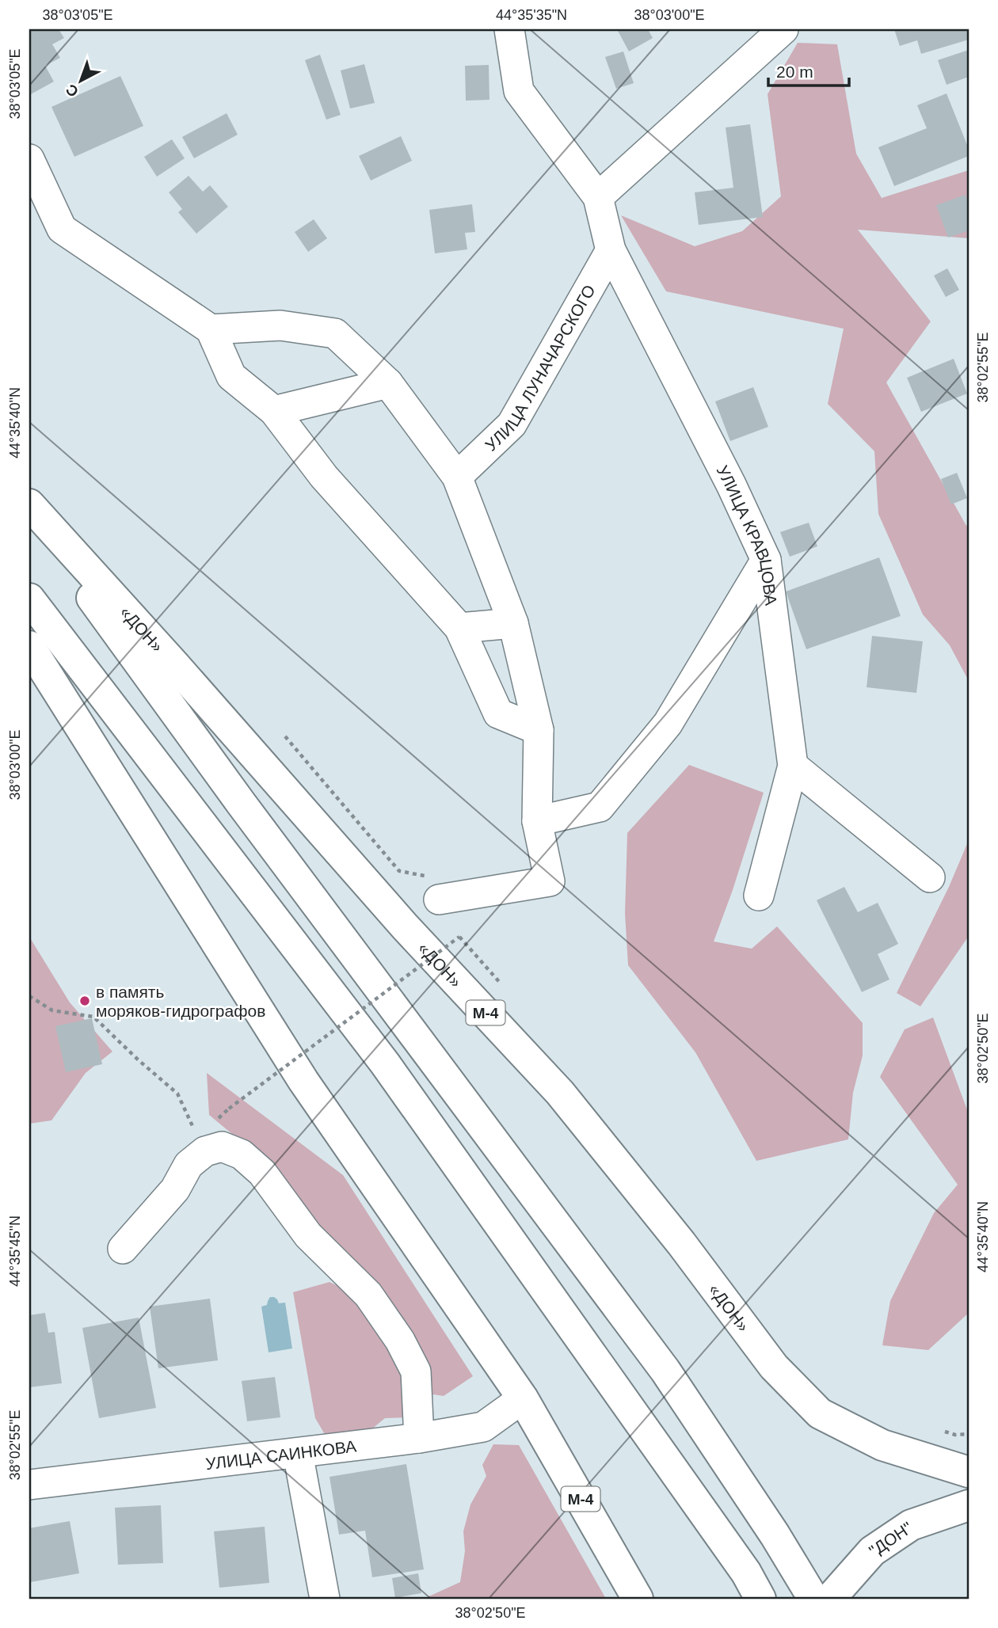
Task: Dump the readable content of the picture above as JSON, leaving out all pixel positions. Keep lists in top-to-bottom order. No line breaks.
{"streets":{"highway":["«ДОН»","М-4","\"ДОН\""],"street":["УЛИЦА ЛУНАЧАРСКОГО","УЛИЦА КРАВЦОВА","УЛИЦА САИНКОВА"]},"crossings":[["УЛИЦА ЛУНАЧАРСКОГО","УЛИЦА КРАВЦОВА"],["М-4","УЛИЦА САИНКОВА"]],"places":["в память моряков-гидрографов"],"scale_bar":"20 m","north":"bottom left","coordinates":["38°03'05\"E","44°35'35\"N","38°03'00\"E","38°02'55\"E","44°35'40\"N","38°02'50\"E","44°35'45\"N"]}
